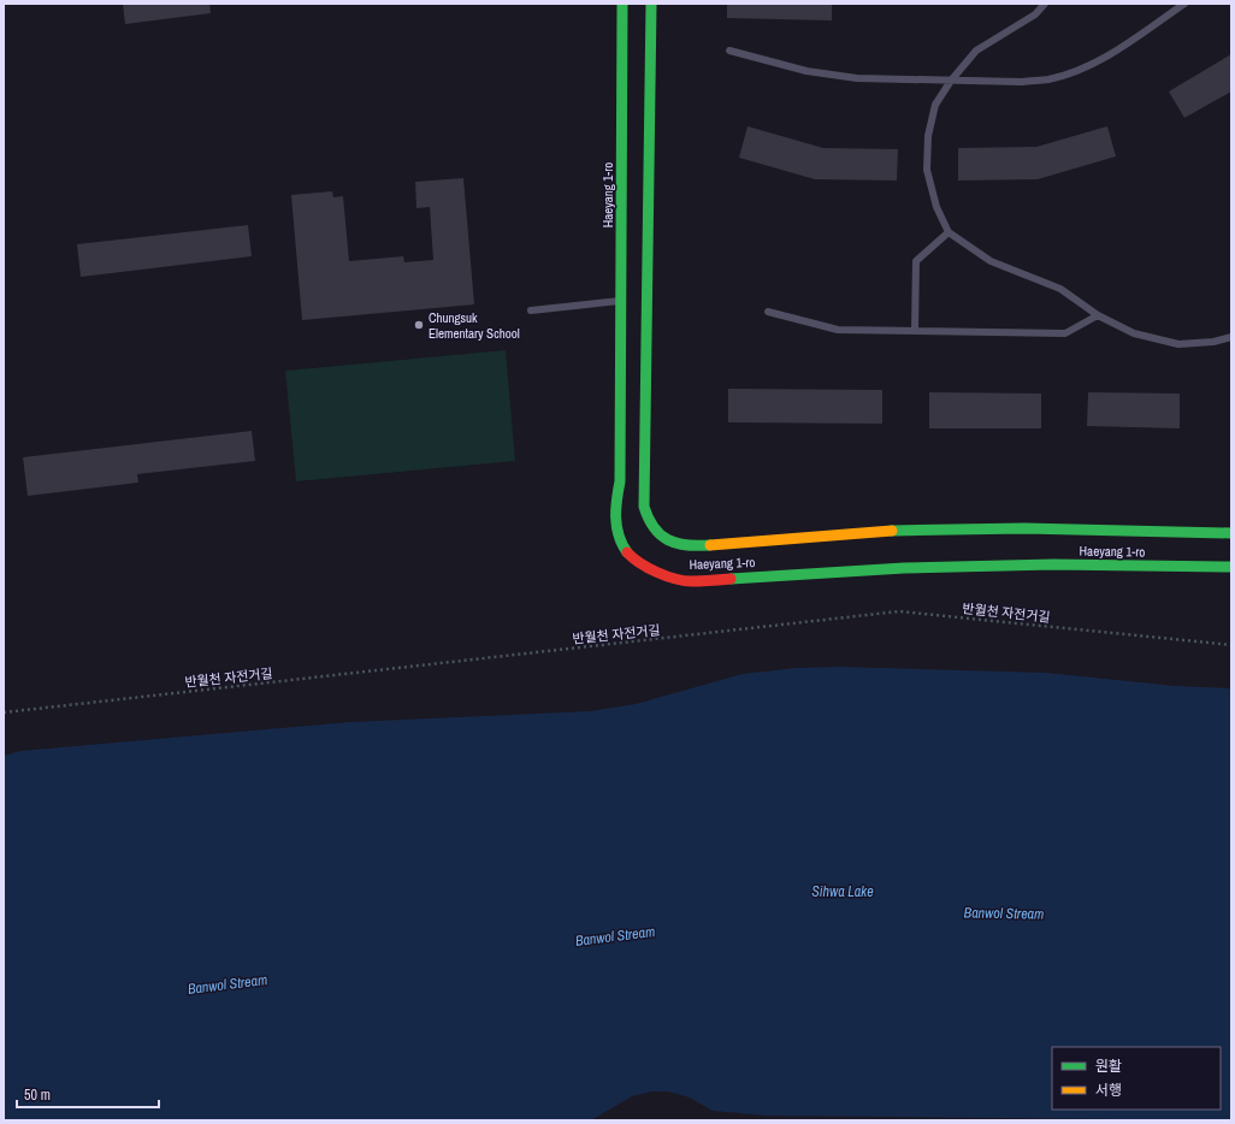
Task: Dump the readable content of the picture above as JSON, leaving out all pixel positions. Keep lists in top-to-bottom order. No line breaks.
{"streets":{"street":["Haeyang 1-ro"],"path":["반월천 자전거길"]},"water":["Sihwa Lake","Banwol Stream"],"places":["Chungsuk Elementary School"],"legend":["원활","서행"],"scale_bar":"50 m"}
